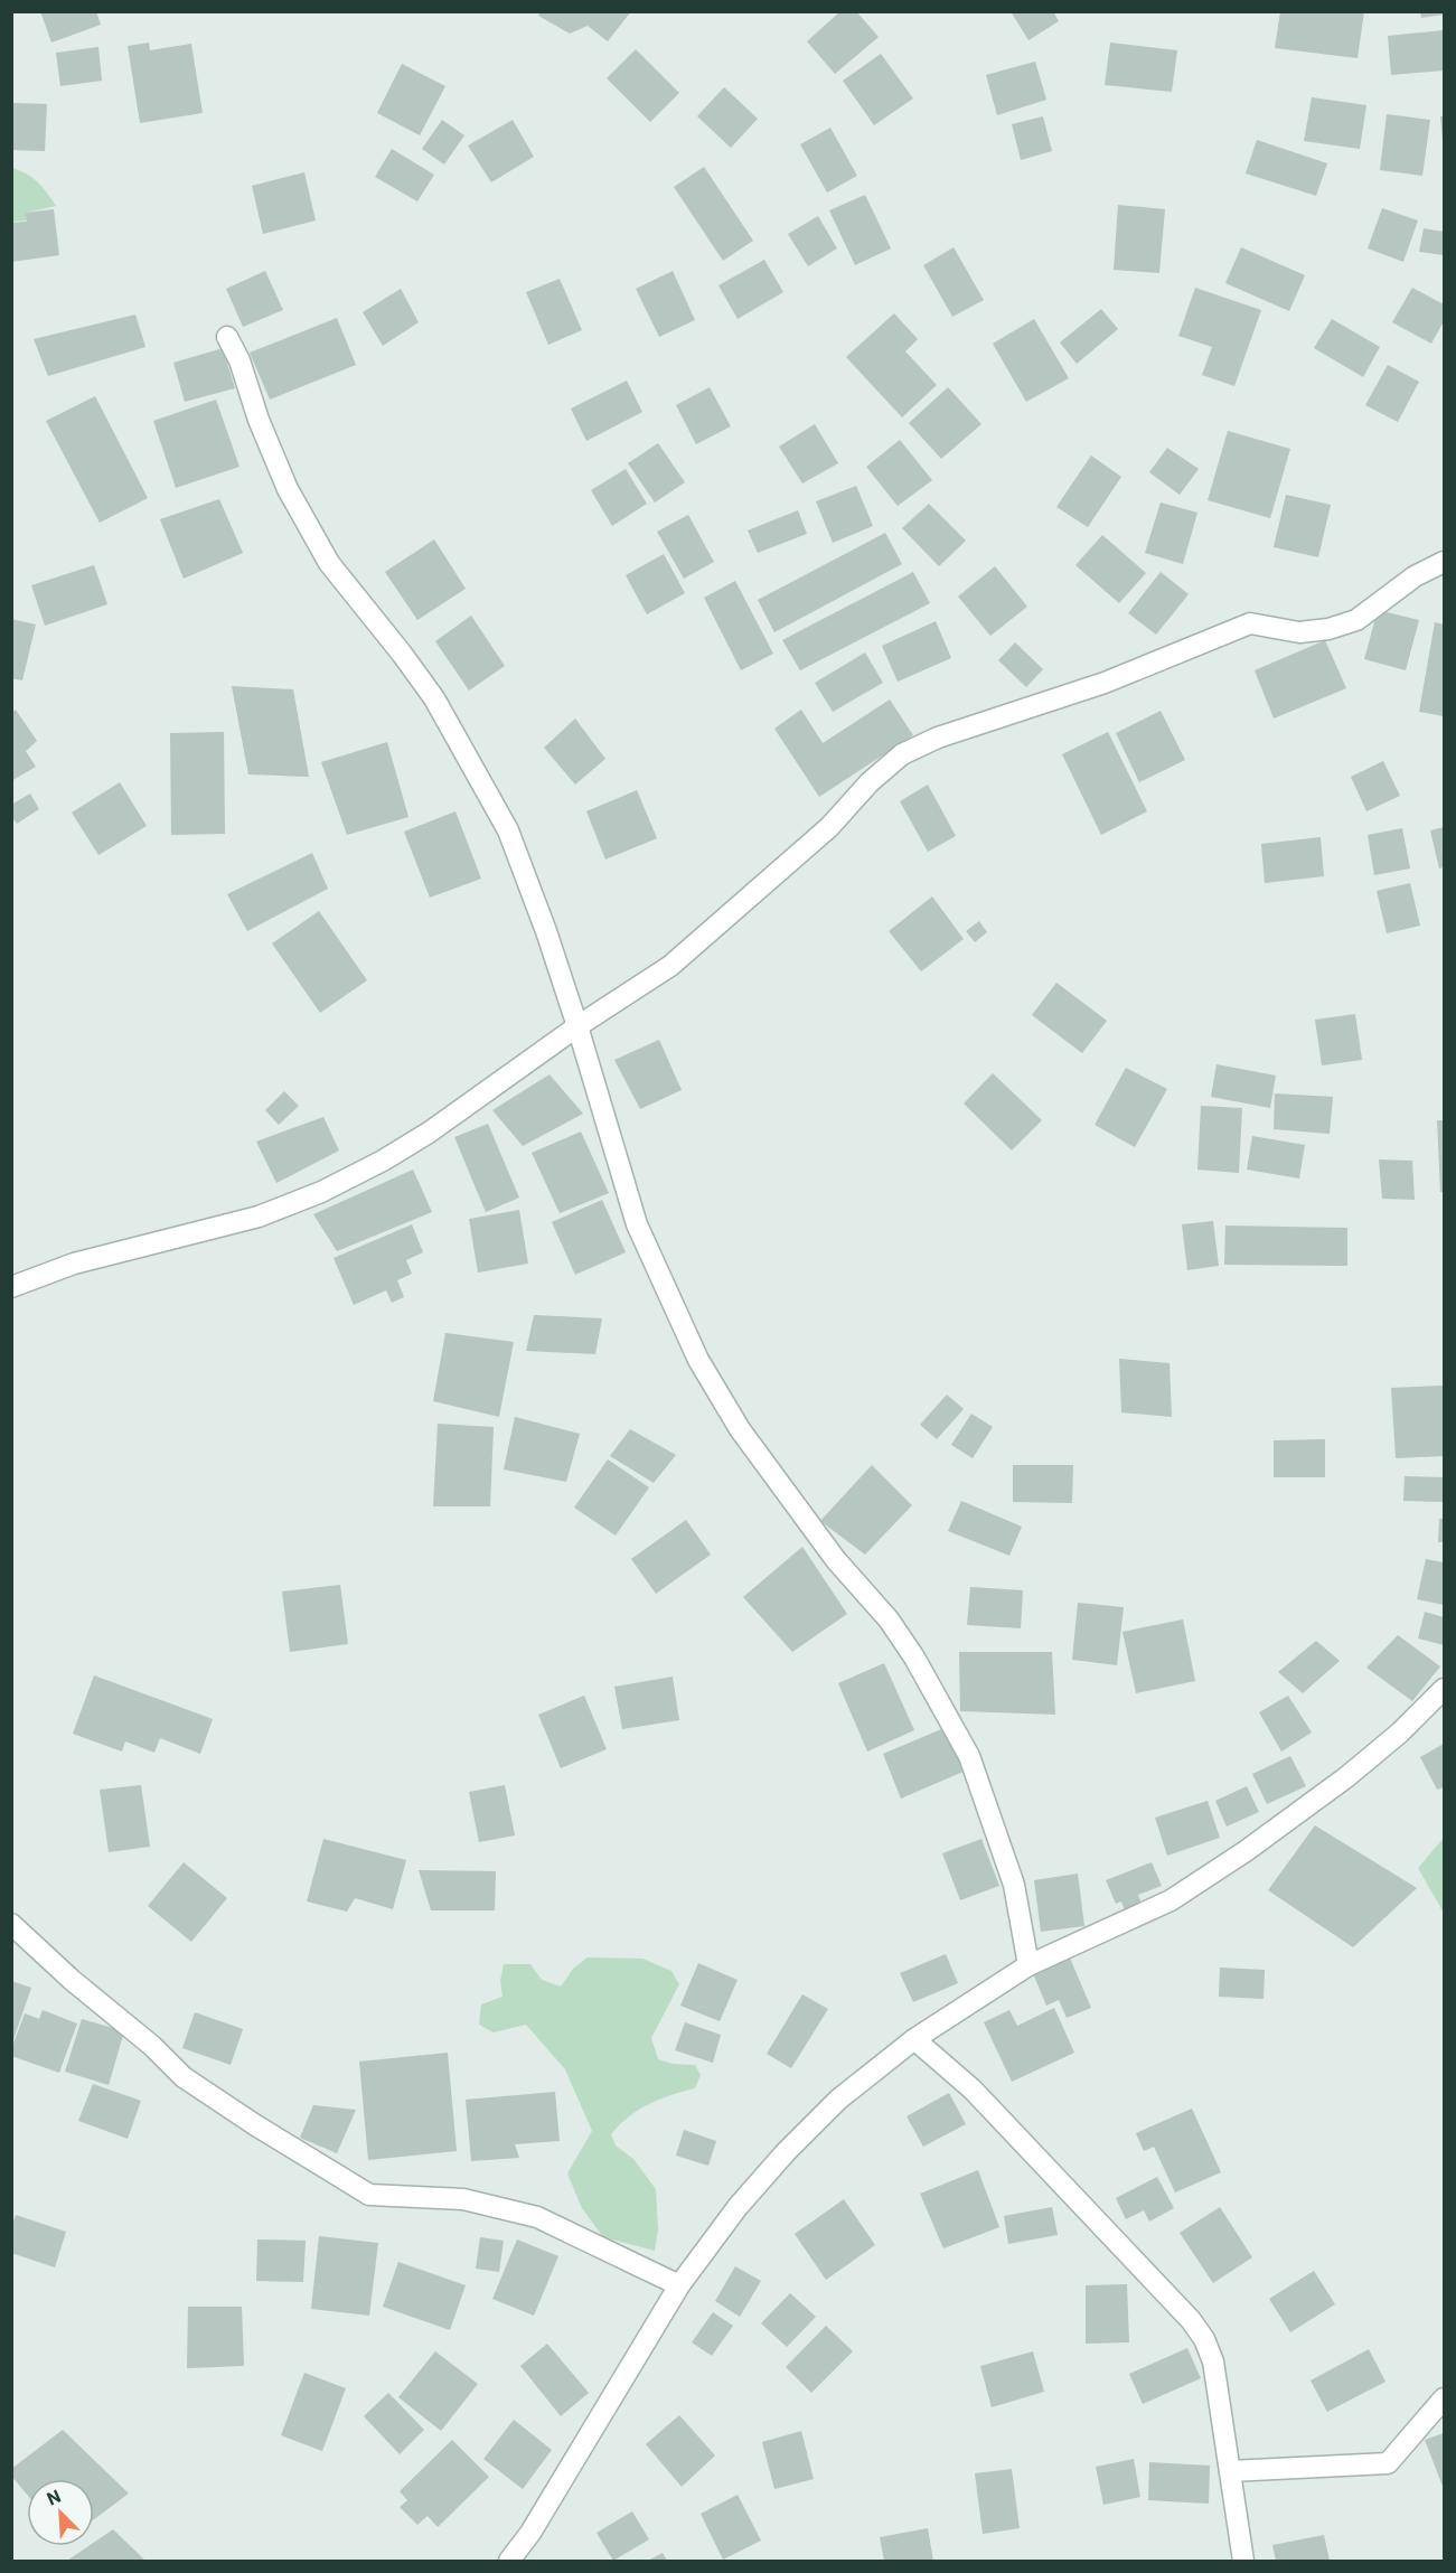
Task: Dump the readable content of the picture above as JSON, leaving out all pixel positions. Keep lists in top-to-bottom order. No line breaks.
{"north":"top left"}
